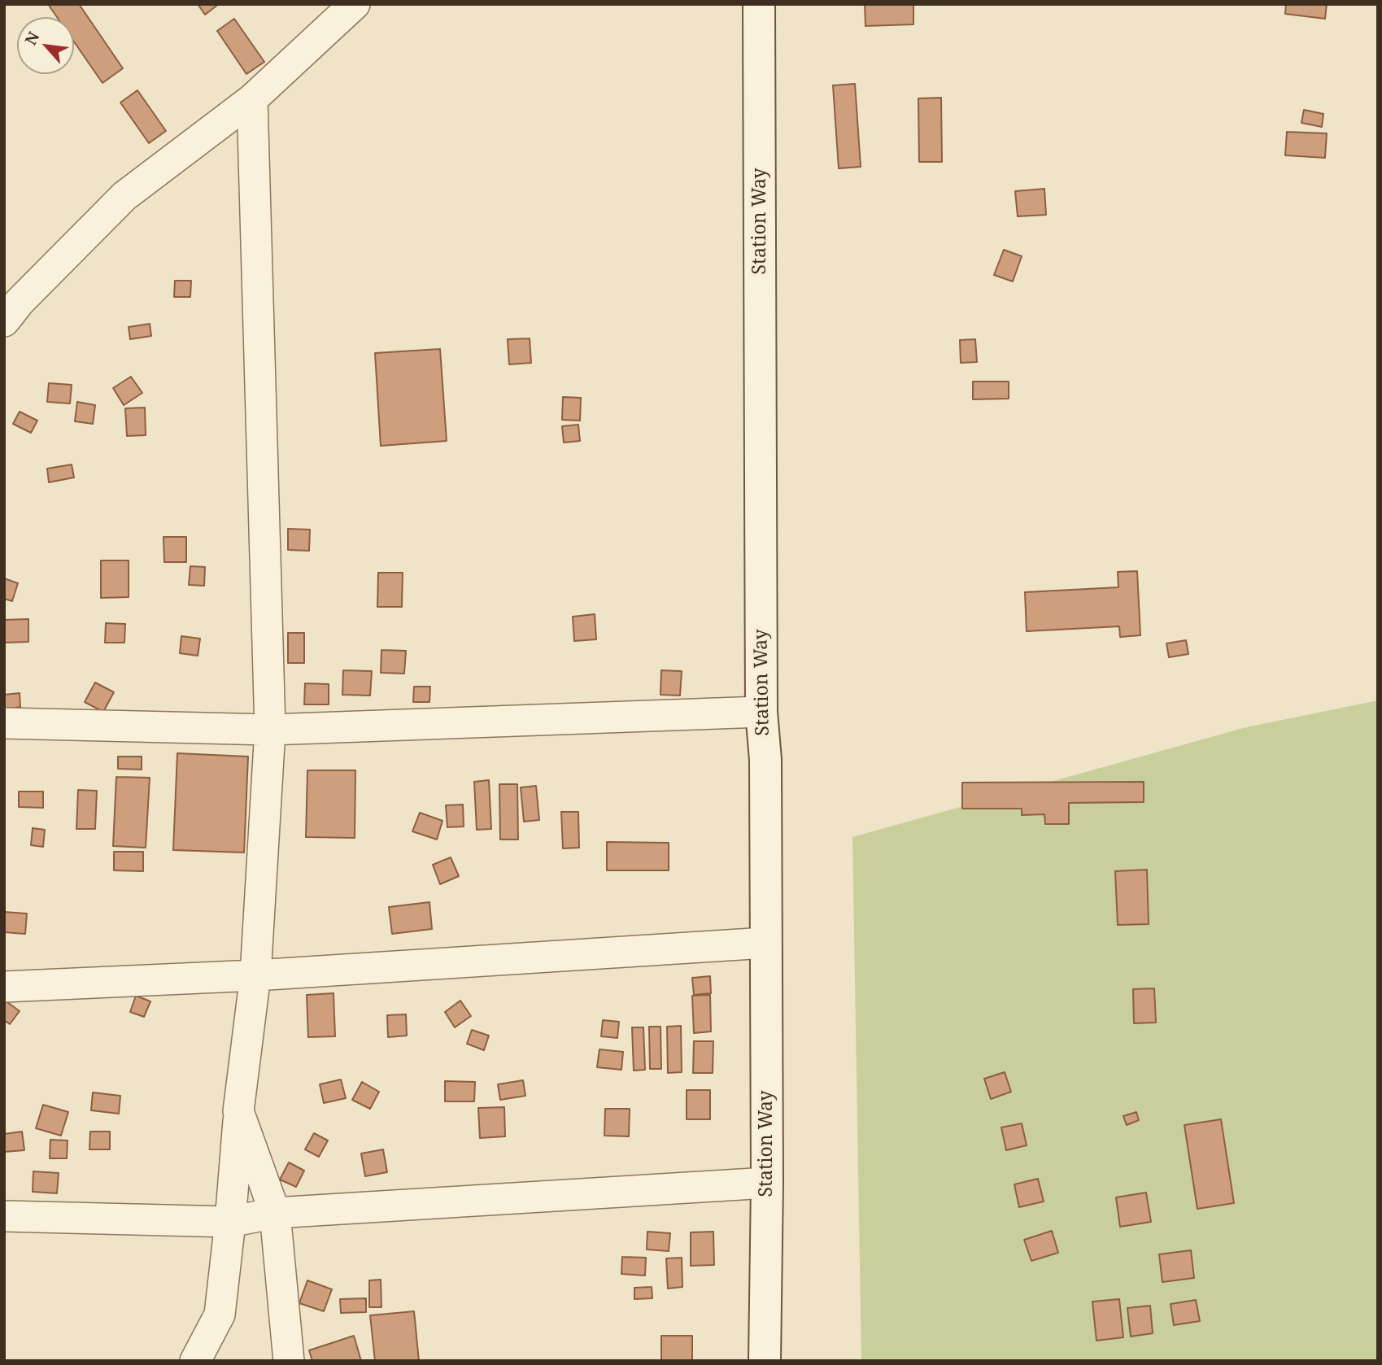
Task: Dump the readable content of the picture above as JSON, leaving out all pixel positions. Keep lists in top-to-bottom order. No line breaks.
{"streets":{"main road":["Station Way"]},"north":"top left"}
